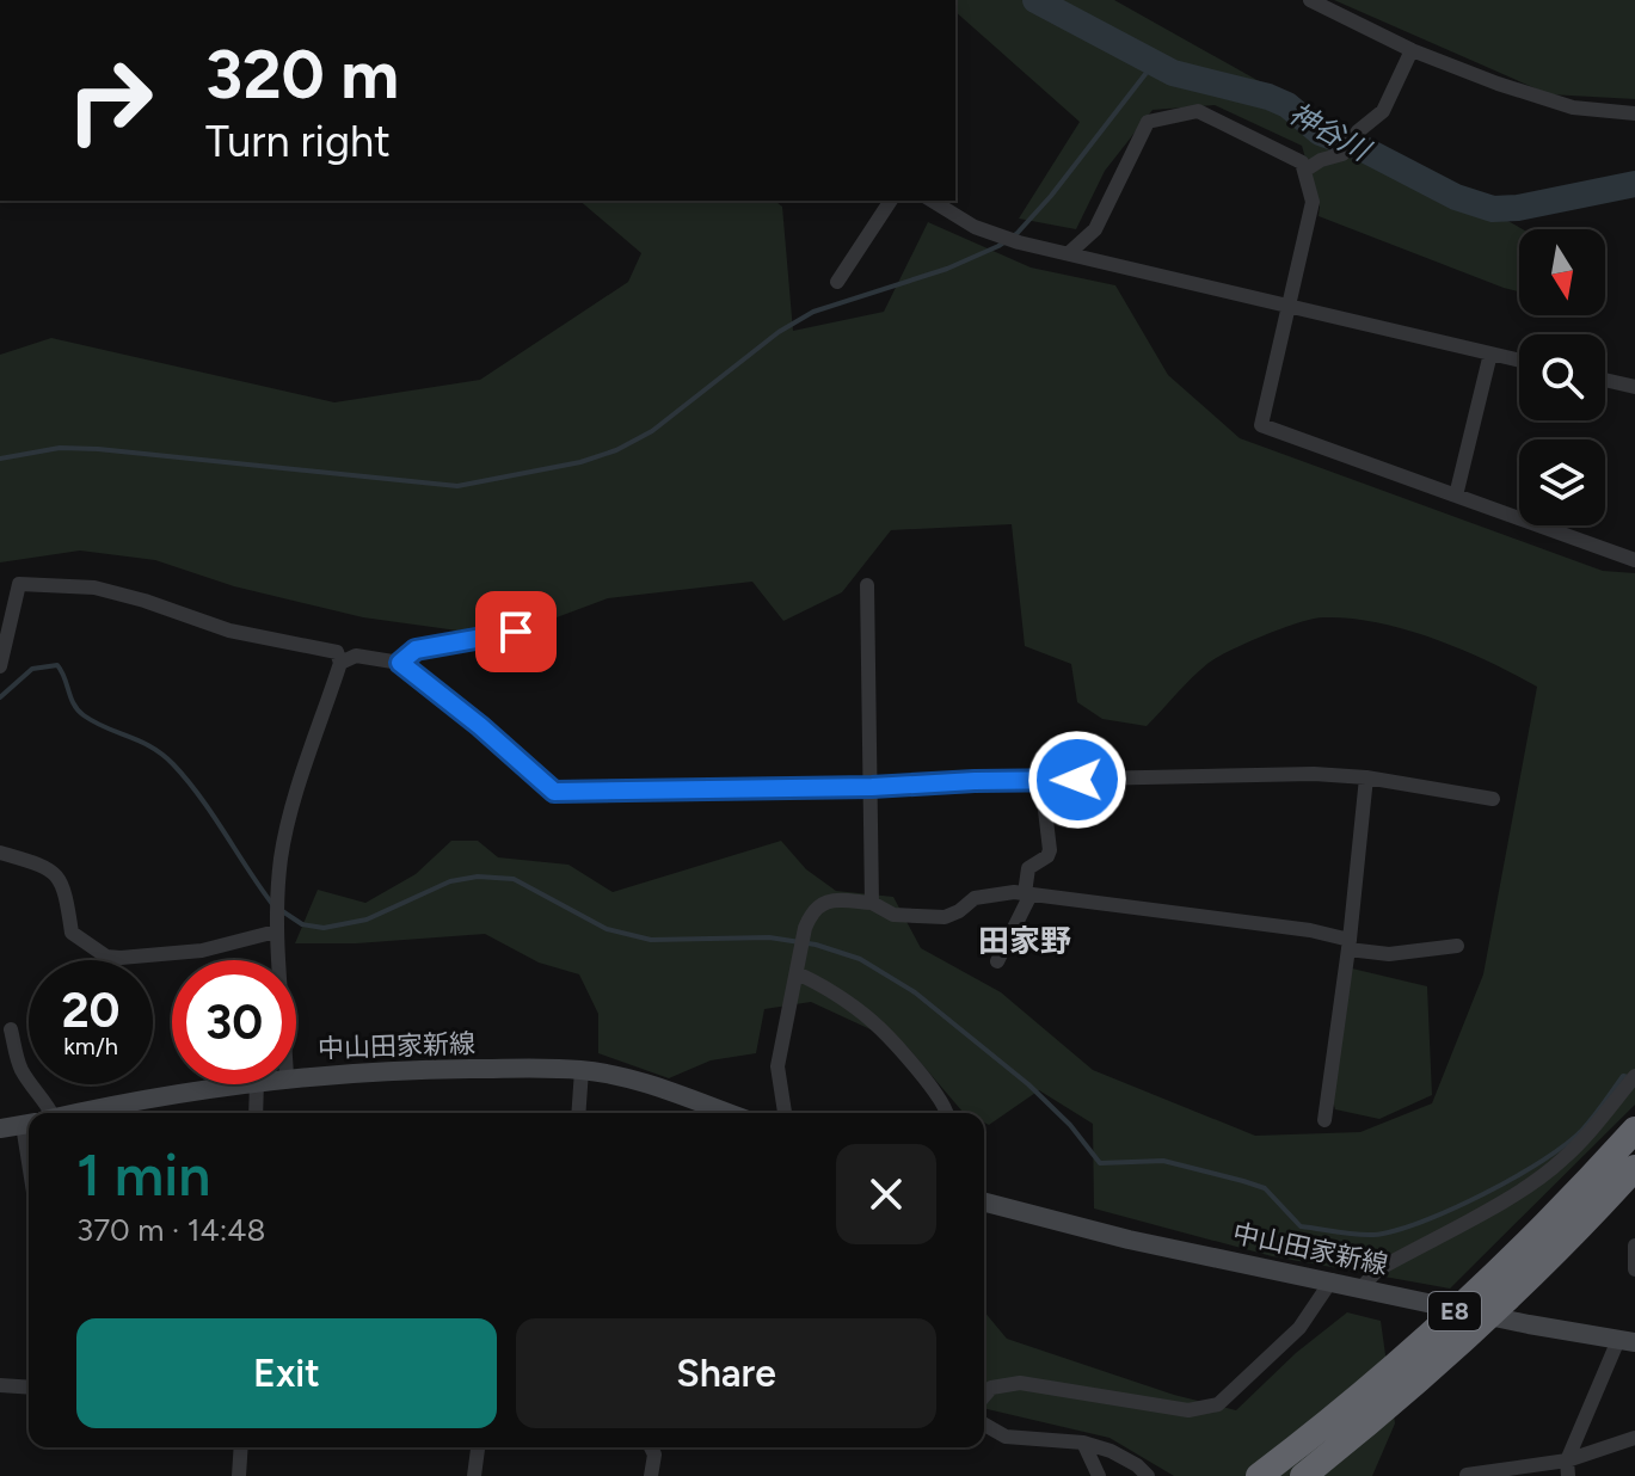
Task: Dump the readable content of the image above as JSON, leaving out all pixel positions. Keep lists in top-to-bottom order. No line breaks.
{"streets":{"highway":["E8"],"main road":["中山田家新線"]},"districts":["田家野"],"water":["神谷川"],"north":"bottom","page":{"turn":["320 m","Turn right"],"speed":"20 km/h","limit":"30","heading":["1 min","370 m · 14:48"],"buttons":["Exit","Share"]}}
